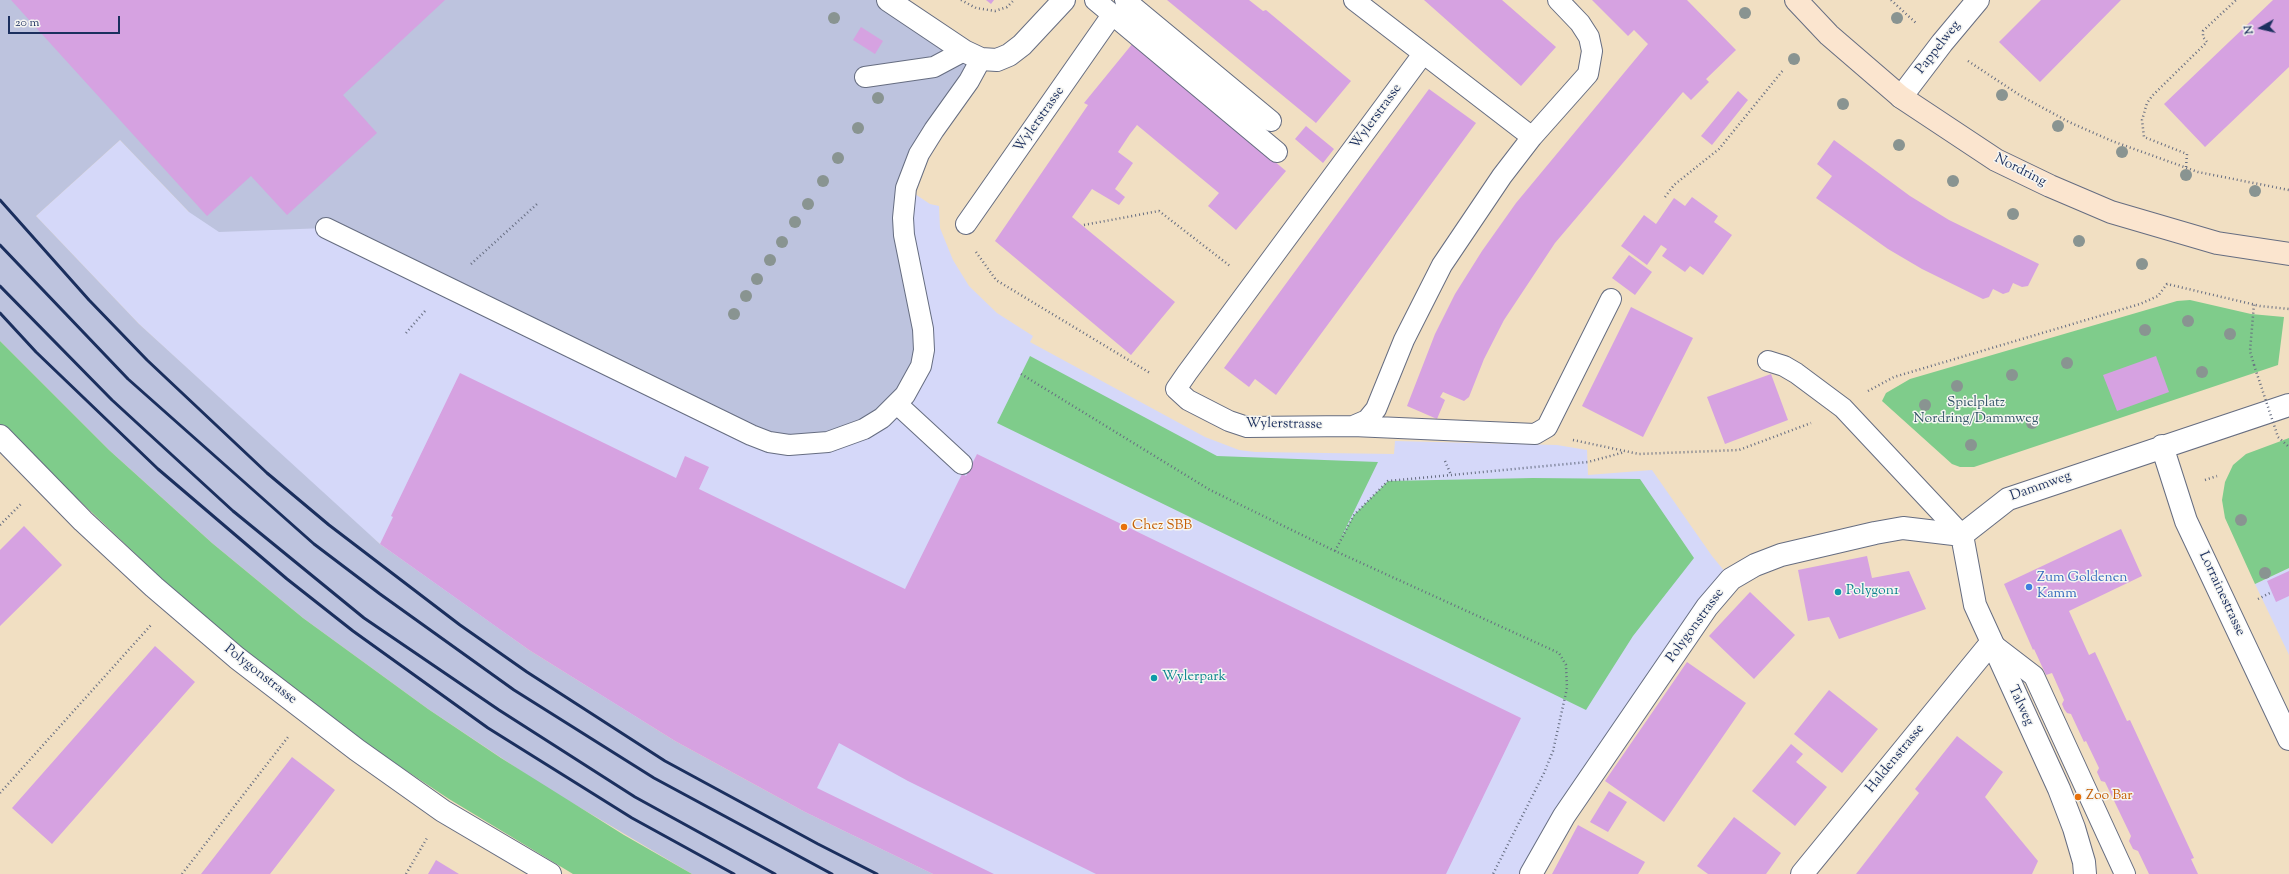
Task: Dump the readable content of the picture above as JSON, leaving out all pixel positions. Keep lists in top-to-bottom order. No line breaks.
{"streets":{"main road":["Nordring"],"street":["Pappelweg","Dammweg","Lorrainestrasse","Polygonstrasse","Talweg","Haldenstrasse"],"lane":["Wylerstrasse"]},"crossings":[["Pappelweg","Nordring"],["Dammweg","Lorrainestrasse"],["Dammweg","Polygonstrasse"],["Dammweg","Talweg"],["Polygonstrasse","Talweg"],["Talweg","Haldenstrasse"]],"parks":["Spielplatz Nordring/Dammweg"],"places":["Chez SBB","Zum Goldenen Kamm","Polygon1","Wylerpark","Zoo Bar"],"scale_bar":"20 m","north":"left"}
